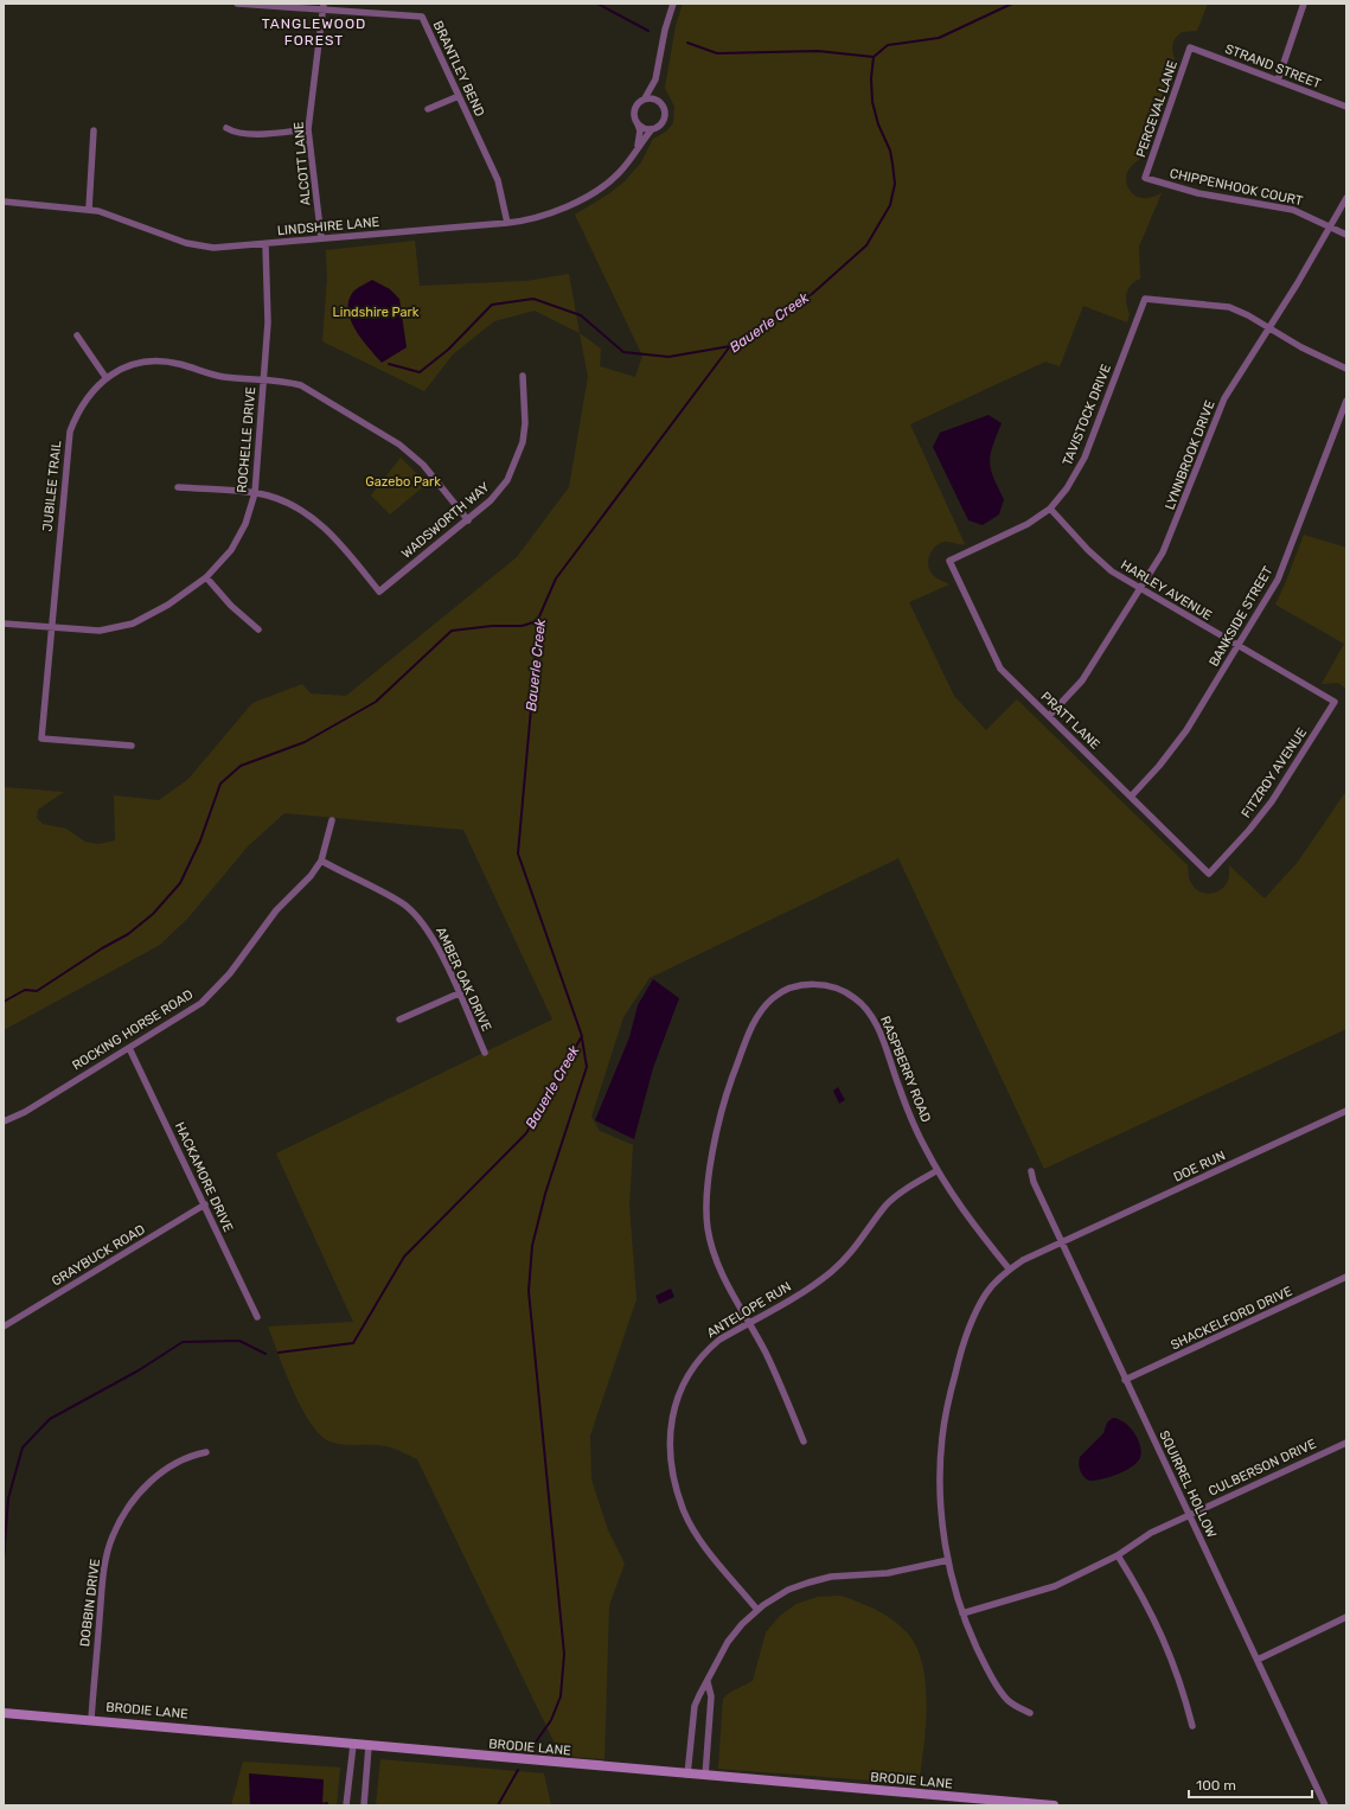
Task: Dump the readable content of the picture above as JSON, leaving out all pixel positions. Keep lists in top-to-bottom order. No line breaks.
{"streets":{"main road":["BRODIE LANE"],"street":["STRAND STREET","BRANTLEY BEND","PERCEVAL LANE","ALCOTT LANE","CHIPPENHOOK COURT","LINDSHIRE LANE","TAVISTOCK DRIVE","ROCHELLE DRIVE","LYNNBROOK DRIVE","JUBILEE TRAIL","WADSWORTH WAY","HARLEY AVENUE","BANKSIDE STREET","PRATT LANE","FITZROY AVENUE","AMBER OAK DRIVE","ROCKING HORSE ROAD","RASPBERRY ROAD","DOE RUN","HACKAMORE DRIVE","GRAYBUCK ROAD","ANTELOPE RUN","SHACKELFORD DRIVE","CULBERSON DRIVE","SQUIRREL HOLLOW","DOBBIN DRIVE"]},"crossings":[["STRAND STREET","PERCEVAL LANE"],["BRANTLEY BEND","ALCOTT LANE"],["BRANTLEY BEND","LINDSHIRE LANE"],["PERCEVAL LANE","CHIPPENHOOK COURT"],["ALCOTT LANE","LINDSHIRE LANE"],["CHIPPENHOOK COURT","LYNNBROOK DRIVE"],["LINDSHIRE LANE","ROCHELLE DRIVE"],["TAVISTOCK DRIVE","LYNNBROOK DRIVE"],["TAVISTOCK DRIVE","HARLEY AVENUE"],["TAVISTOCK DRIVE","PRATT LANE"],["ROCHELLE DRIVE","JUBILEE TRAIL"],["ROCHELLE DRIVE","WADSWORTH WAY"],["LYNNBROOK DRIVE","HARLEY AVENUE"],["LYNNBROOK DRIVE","PRATT LANE"],["JUBILEE TRAIL","WADSWORTH WAY"],["HARLEY AVENUE","BANKSIDE STREET"],["HARLEY AVENUE","FITZROY AVENUE"],["BANKSIDE STREET","PRATT LANE"],["PRATT LANE","FITZROY AVENUE"],["AMBER OAK DRIVE","ROCKING HORSE ROAD"],["ROCKING HORSE ROAD","HACKAMORE DRIVE"],["RASPBERRY ROAD","DOE RUN"],["RASPBERRY ROAD","ANTELOPE RUN"],["DOE RUN","CULBERSON DRIVE"],["DOE RUN","SQUIRREL HOLLOW"],["HACKAMORE DRIVE","GRAYBUCK ROAD"],["SHACKELFORD DRIVE","SQUIRREL HOLLOW"],["CULBERSON DRIVE","SQUIRREL HOLLOW"],["DOBBIN DRIVE","BRODIE LANE"]],"districts":["TANGLEWOOD FOREST"],"water":["Bauerle Creek"],"parks":["Lindshire Park","Gazebo Park"],"scale_bar":"100 m"}
